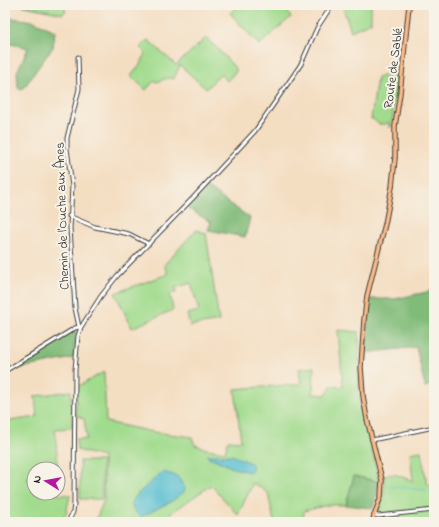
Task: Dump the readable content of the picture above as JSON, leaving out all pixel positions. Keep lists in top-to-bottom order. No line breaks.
{"streets":{"main road":["Route de Sablé"],"street":["Chemin de l'Ouche aux Ânes"]},"north":"left"}
